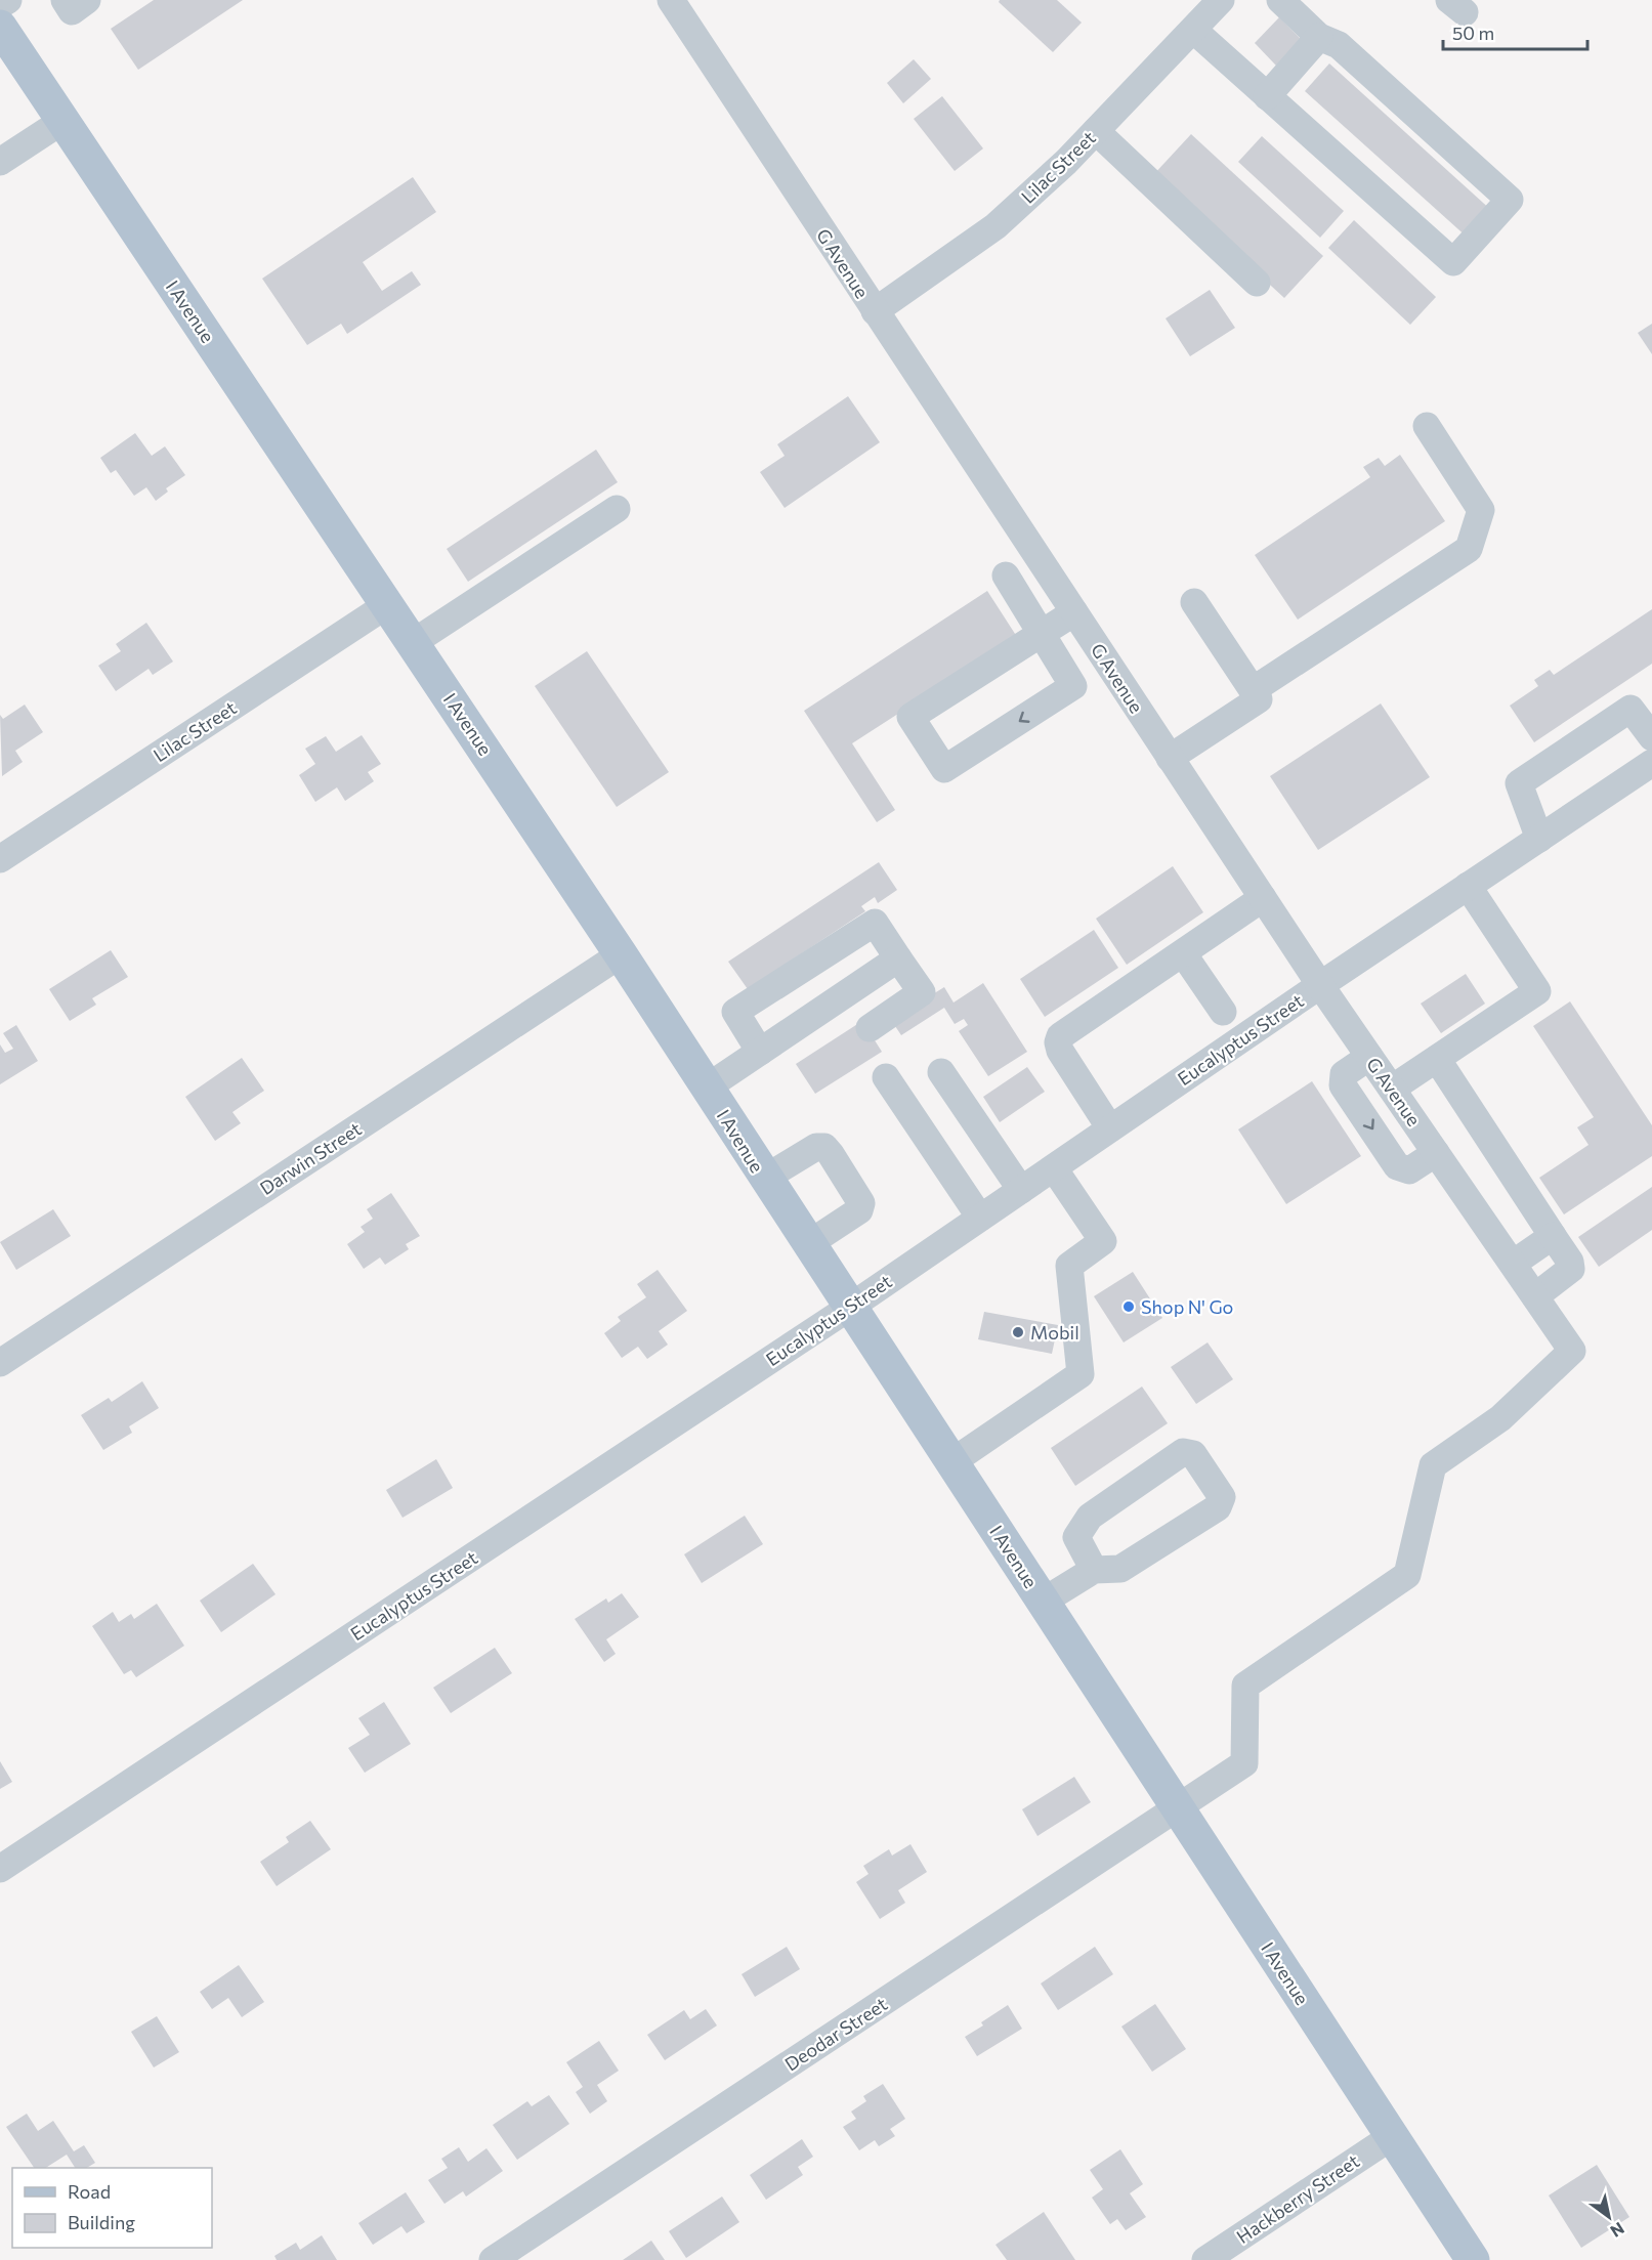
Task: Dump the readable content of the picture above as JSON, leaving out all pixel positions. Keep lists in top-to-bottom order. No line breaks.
{"streets":{"main road":["I Avenue"],"street":["Lilac Street","G Avenue","Eucalyptus Street","Darwin Street","Deodar Street","Hackberry Street"]},"crossings":[["Lilac Street","G Avenue"],["Lilac Street","I Avenue"],["G Avenue","Eucalyptus Street"],["G Avenue","Deodar Street"],["I Avenue","Eucalyptus Street"],["I Avenue","Darwin Street"],["I Avenue","Deodar Street"],["I Avenue","Hackberry Street"]],"places":["Shop N' Go","Mobil"],"legend":["Road","Building"],"scale_bar":"50 m","north":"bottom right"}
